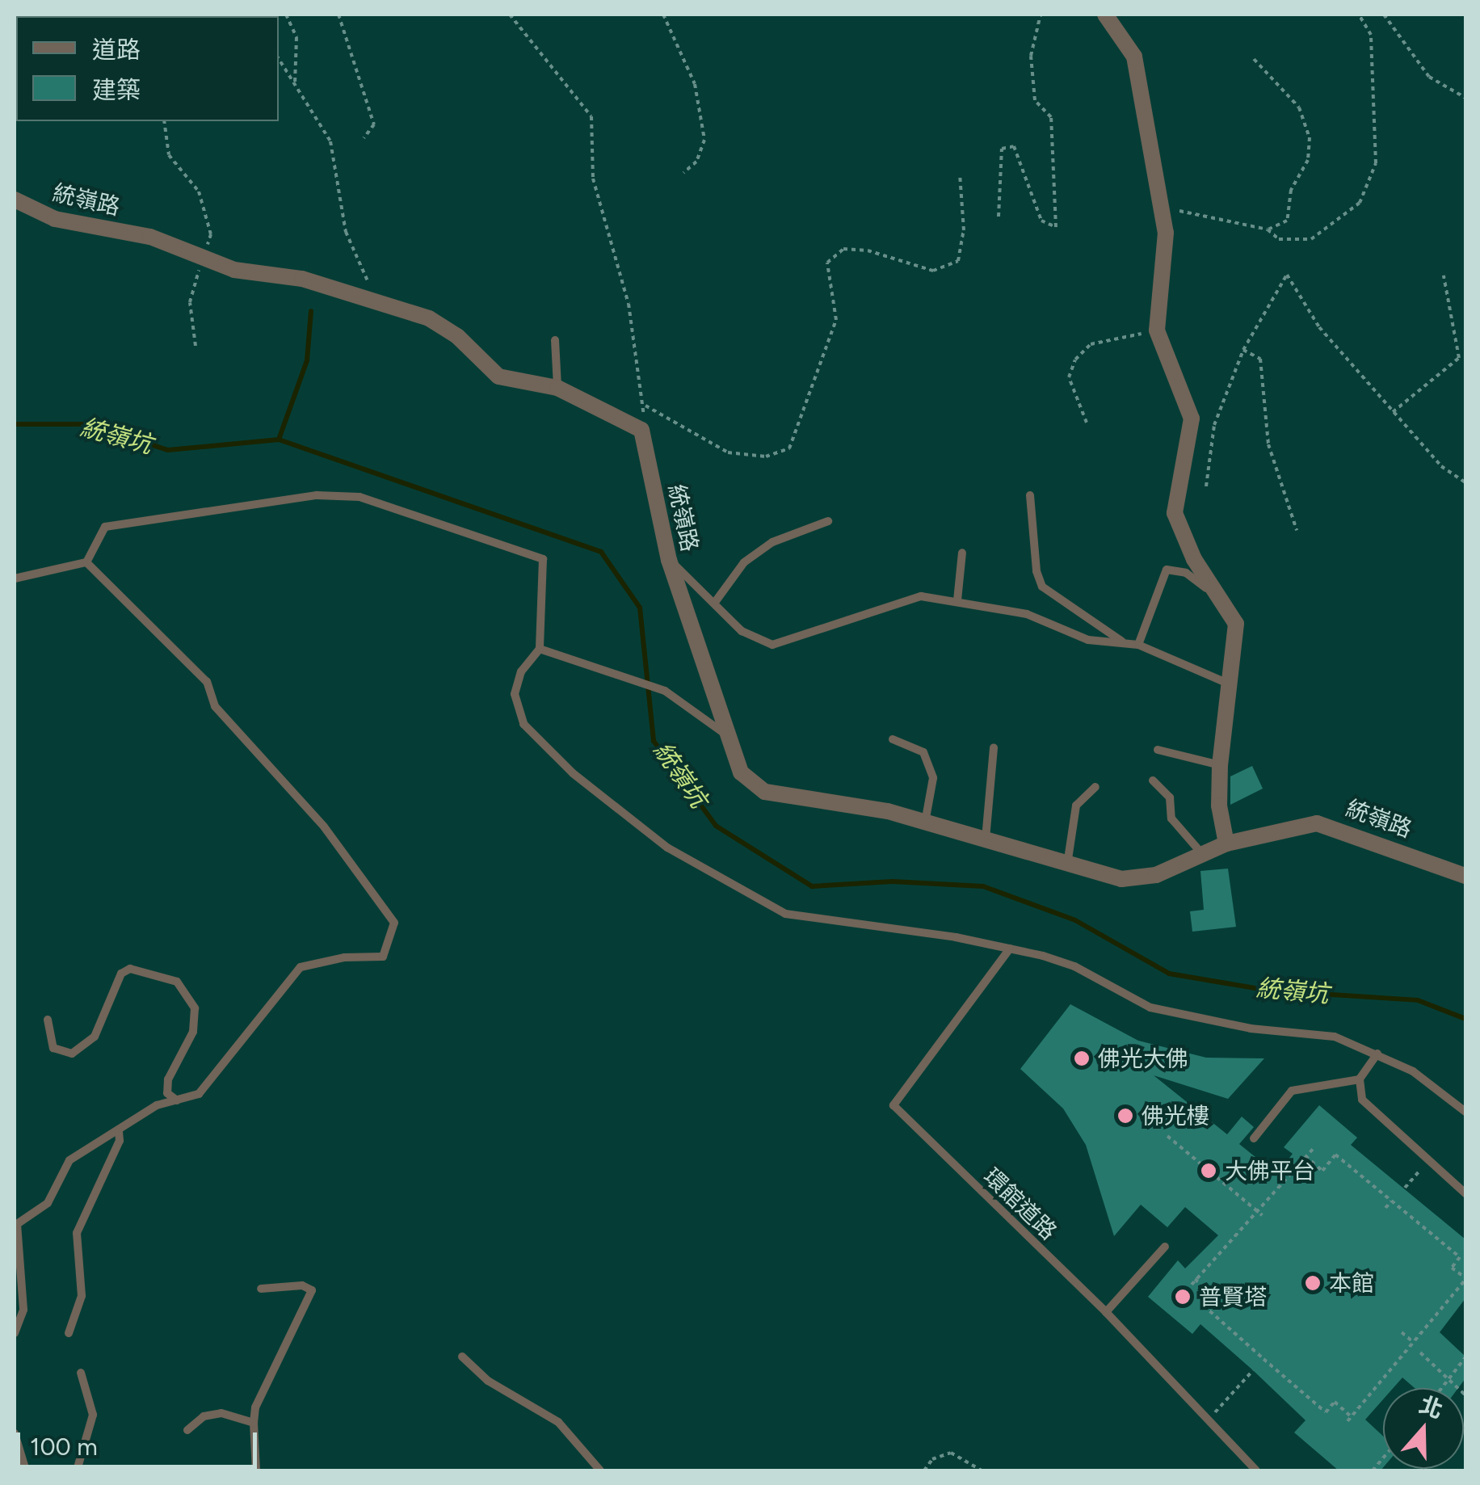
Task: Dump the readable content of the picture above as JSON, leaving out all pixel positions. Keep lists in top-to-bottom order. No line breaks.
{"streets":{"street":["統嶺路"],"lane":["環館道路"]},"water":["統嶺坑"],"places":["佛光大佛","佛光樓","大佛平台","本館","普賢塔"],"legend":["道路","建築"],"scale_bar":"100 m","north":"top"}
